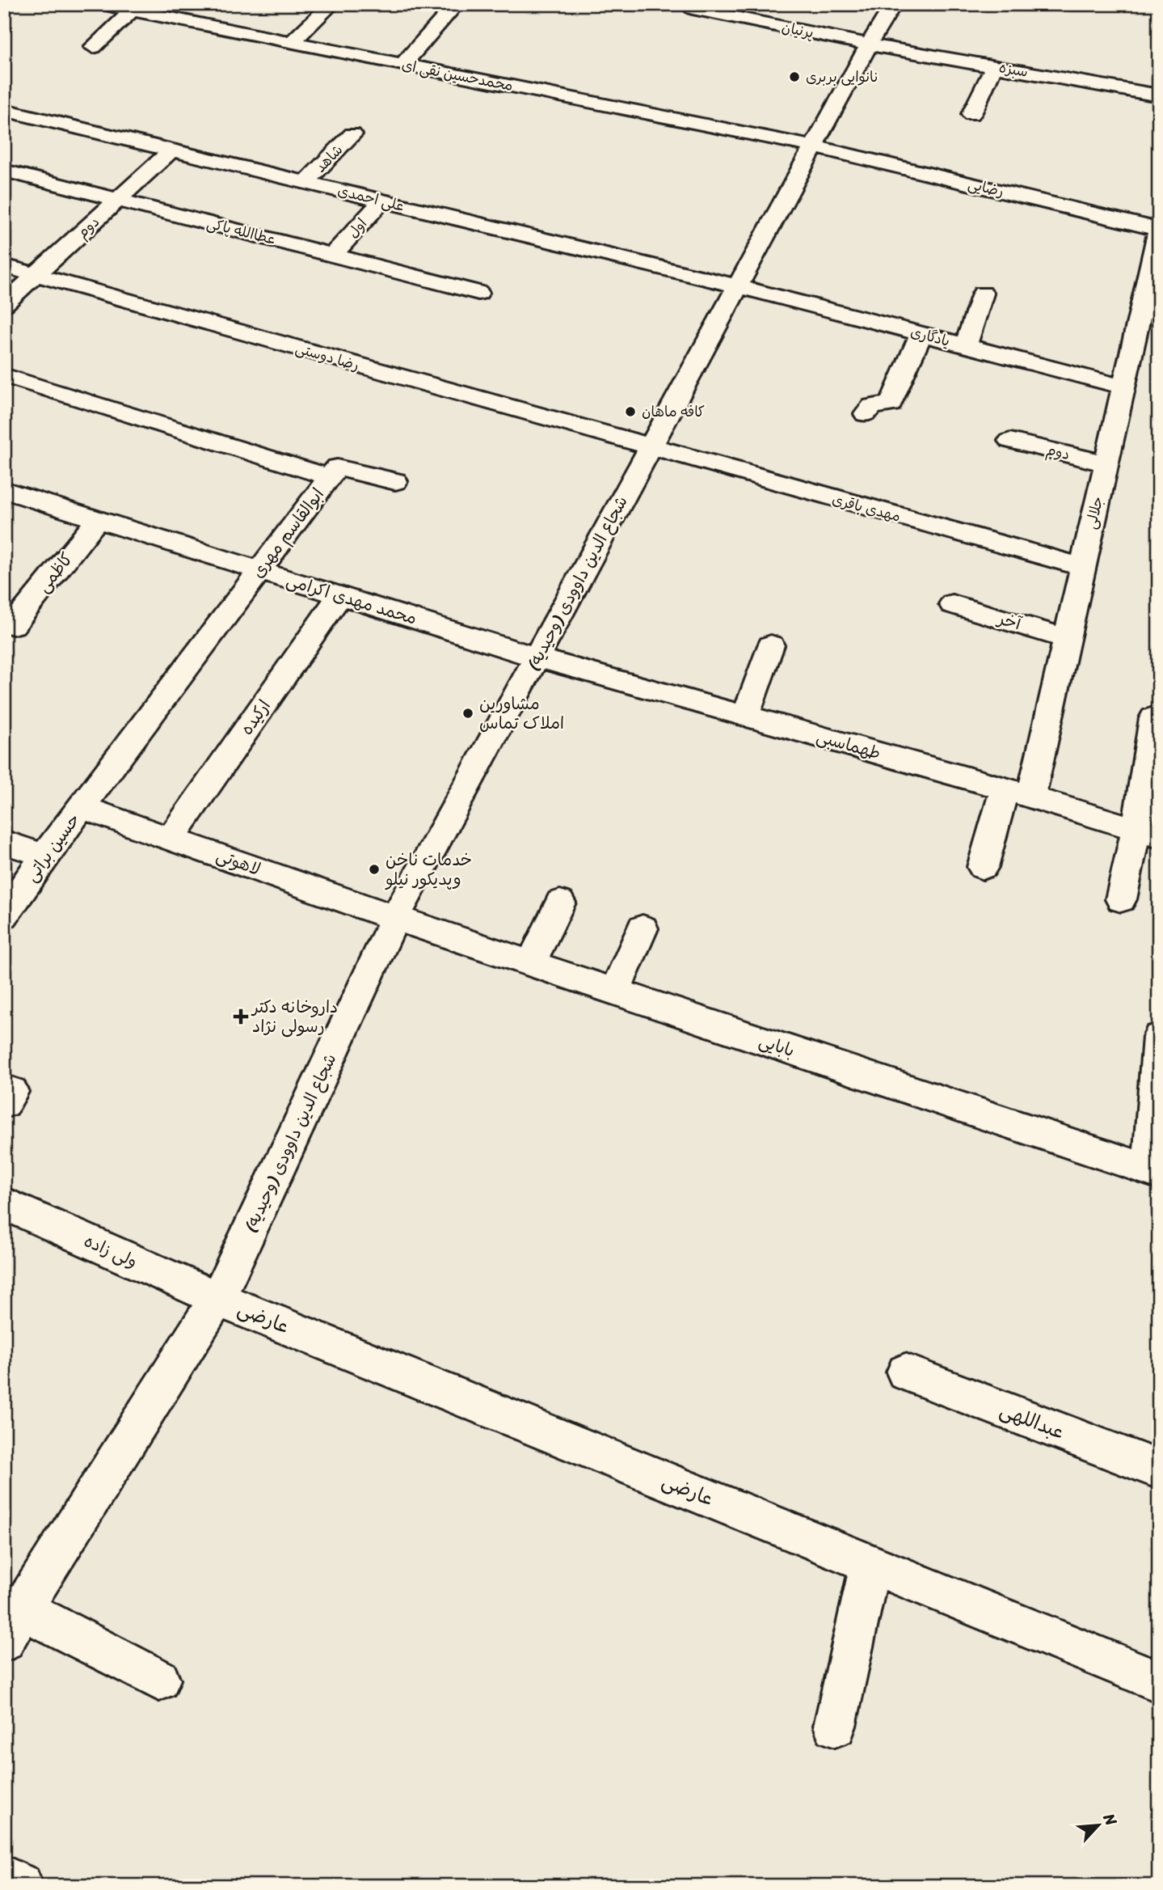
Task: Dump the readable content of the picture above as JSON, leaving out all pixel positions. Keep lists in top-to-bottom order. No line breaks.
{"streets":{"street":["پرنیان","سبزه","محمدحسین نقی ای","شاهد","رضایی","علی احمدی","دوم","اول","عطاالله پاکی","یادگاری","رضا دوستی","مهدی باقری","جلالی","ابوالقاسم مهری","کاظمی","شجاع الدین داوودی (وحیدیه)","محمد مهدی اکرامی","آخر","ارکیده","طهماسبی","حسین براتی","لاهوتی","بابایی","ولی زاده","عارضی","عبداللهی"]},"crossings":[["پرنیان","سبزه"],["پرنیان","شجاع الدین داوودی (وحیدیه)"],["سبزه","شجاع الدین داوودی (وحیدیه)"],["محمدحسین نقی ای","رضایی"],["محمدحسین نقی ای","شجاع الدین داوودی (وحیدیه)"],["شاهد","علی احمدی"],["رضایی","جلالی"],["رضایی","شجاع الدین داوودی (وحیدیه)"],["علی احمدی","دوم"],["علی احمدی","اول"],["علی احمدی","یادگاری"],["علی احمدی","شجاع الدین داوودی (وحیدیه)"],["دوم","عطاالله پاکی"],["دوم","رضا دوستی"],["دوم","جلالی"],["اول","عطاالله پاکی"],["یادگاری","جلالی"],["یادگاری","شجاع الدین داوودی (وحیدیه)"],["رضا دوستی","مهدی باقری"],["رضا دوستی","شجاع الدین داوودی (وحیدیه)"],["مهدی باقری","جلالی"],["مهدی باقری","شجاع الدین داوودی (وحیدیه)"],["جلالی","آخر"],["جلالی","طهماسبی"],["ابوالقاسم مهری","محمد مهدی اکرامی"],["ابوالقاسم مهری","حسین براتی"],["ابوالقاسم مهری","لاهوتی"],["کاظمی","محمد مهدی اکرامی"],["شجاع الدین داوودی (وحیدیه)","محمد مهدی اکرامی"],["شجاع الدین داوودی (وحیدیه)","طهماسبی"],["شجاع الدین داوودی (وحیدیه)","لاهوتی"],["شجاع الدین داوودی (وحیدیه)","بابایی"],["شجاع الدین داوودی (وحیدیه)","ولی زاده"],["شجاع الدین داوودی (وحیدیه)","عارضی"],["محمد مهدی اکرامی","ارکیده"],["محمد مهدی اکرامی","طهماسبی"],["ارکیده","لاهوتی"],["حسین براتی","لاهوتی"],["لاهوتی","بابایی"],["ولی زاده","عارضی"]],"places":{"other":["نانوایی بربری","کافه ماهان","مشاورین املاک تماس","خدمات ناخن وپديكور نيلو"],"health":["داروخانه دکتر رسولی نژاد"]},"north":"top right"}
